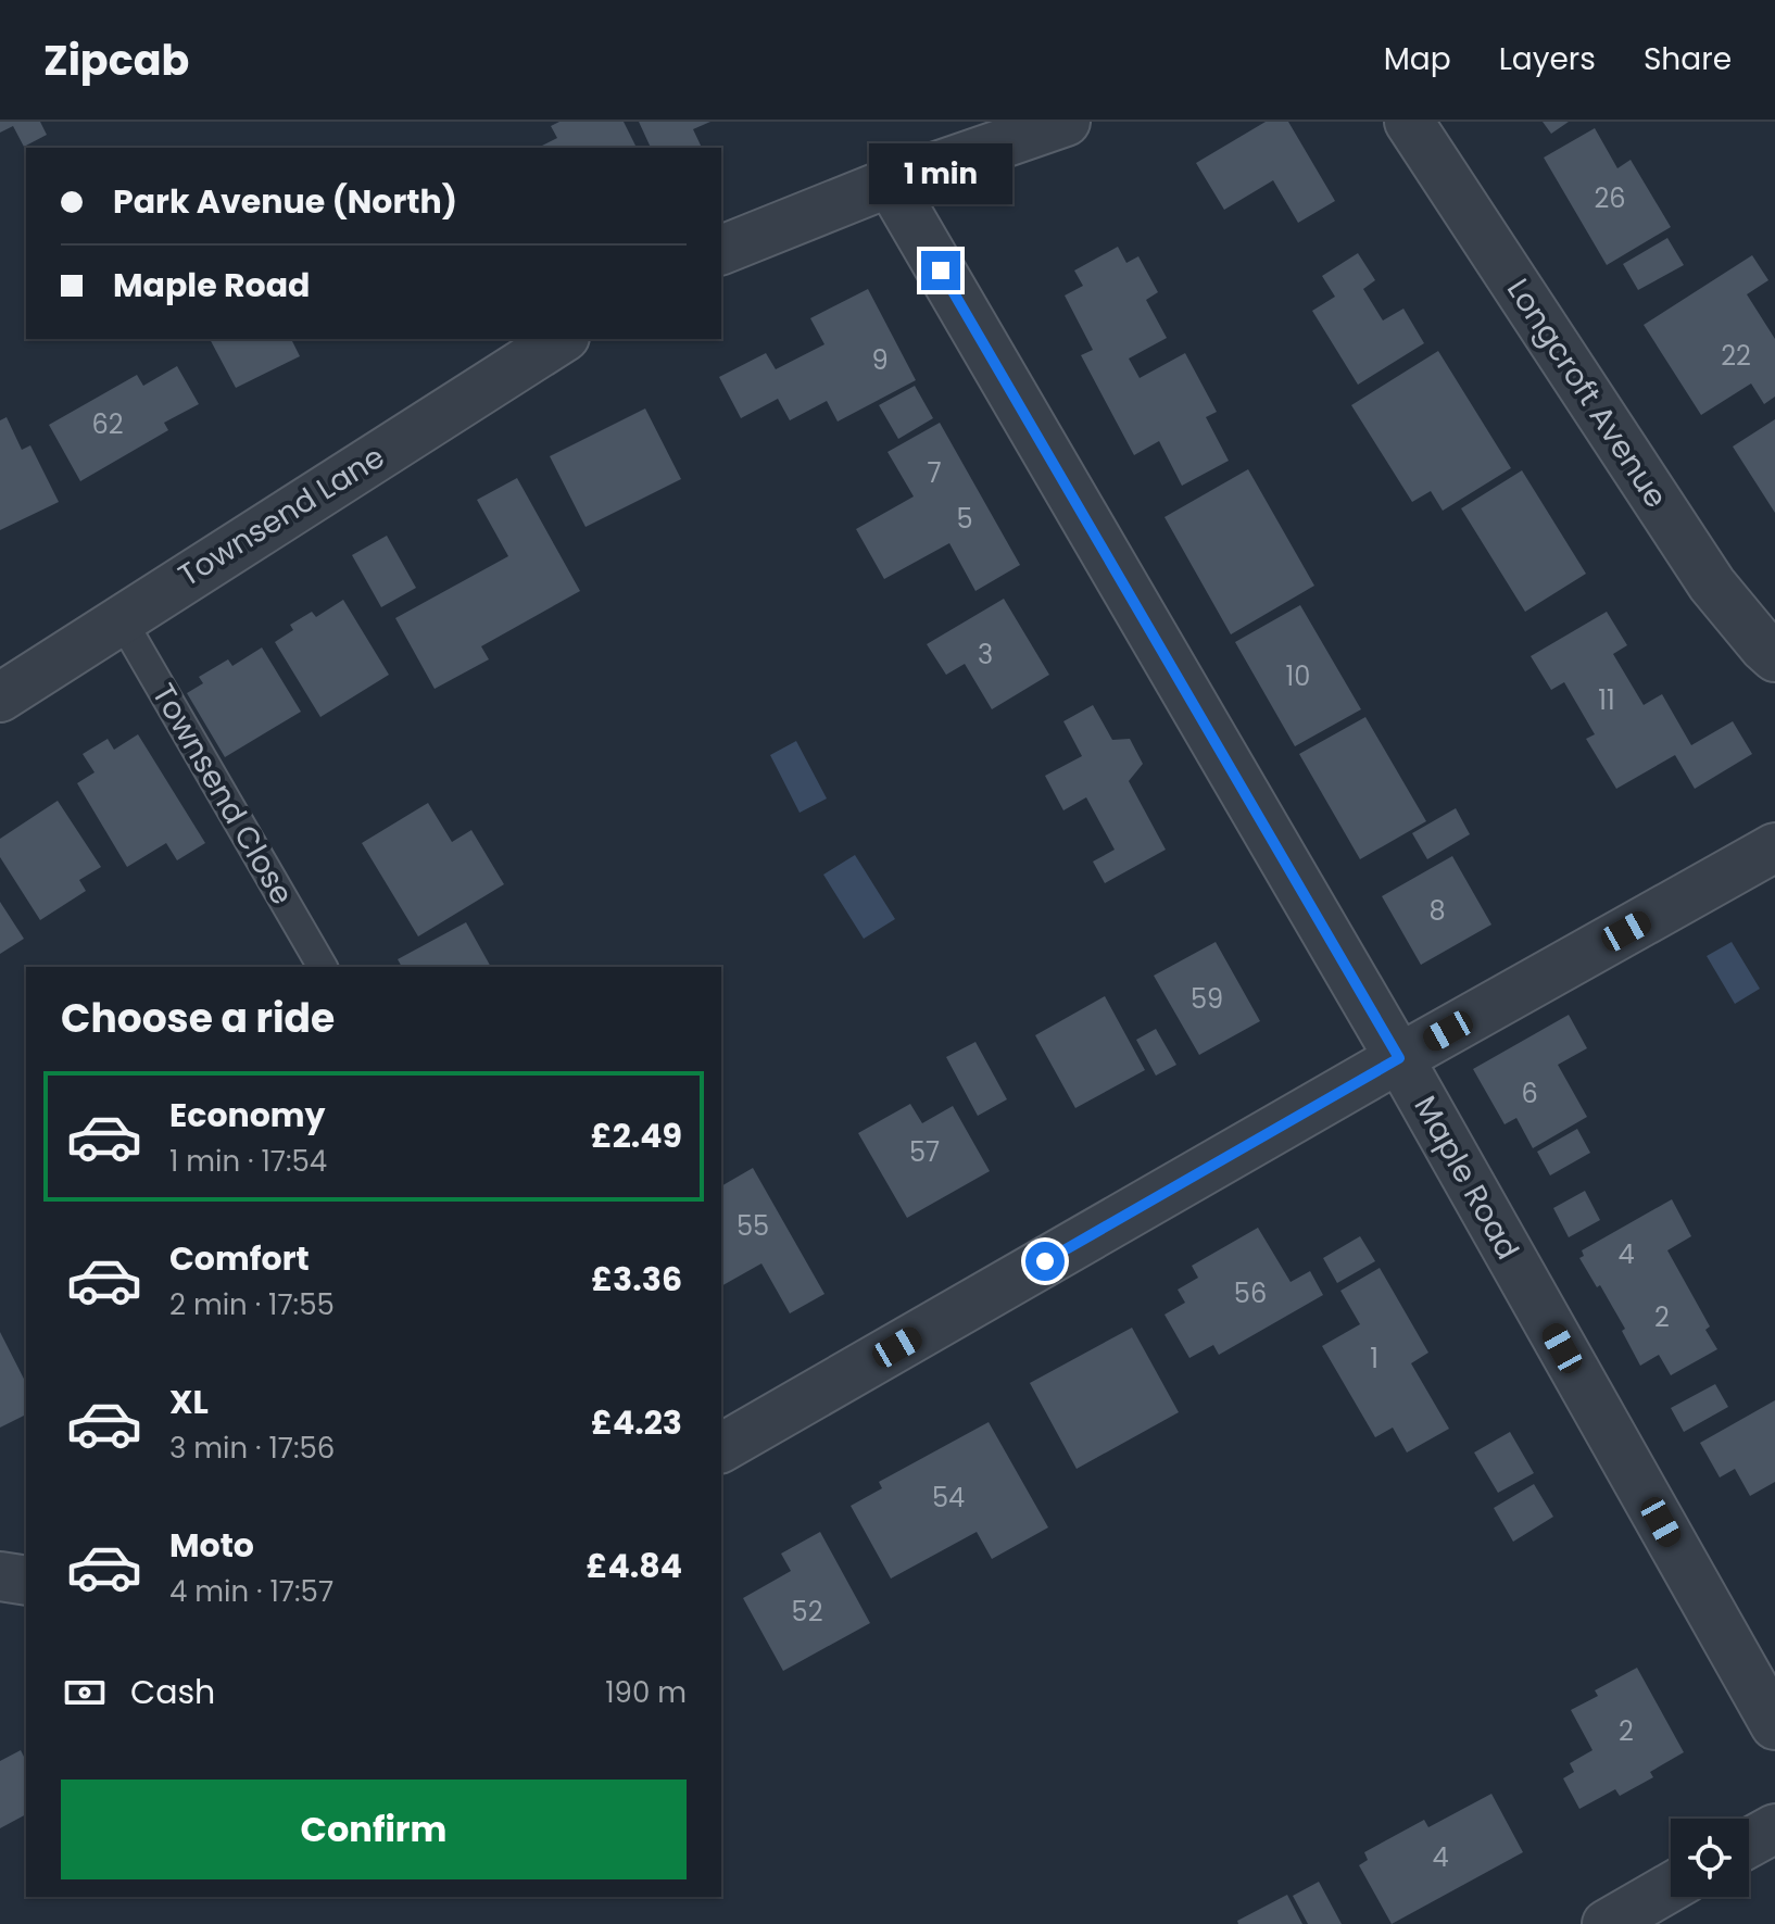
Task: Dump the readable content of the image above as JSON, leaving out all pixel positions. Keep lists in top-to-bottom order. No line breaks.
{"streets":{"street":["Longcroft Avenue","Townsend Lane","Maple Road"],"lane":["Townsend Close"]},"crossings":[["Townsend Lane","Townsend Close"]],"house_numbers":["26","22","9","62","7","5","3","10","11","8","59","6","57","55","4","56","2","1","54","52","2","4"],"page":{"header":"Zipcab","nav":["Map","Layers","Share"],"bubble":"1 min","banner":["Park Avenue (North)","Maple Road"],"heading":"Choose a ride","list":[{"name":"Economy","note":"1 min · 17:54","value":"£2.49"},{"name":"Comfort","note":"2 min · 17:55","value":"£3.36"},{"name":"XL","note":"3 min · 17:56","value":"£4.23"},{"name":"Moto","note":"4 min · 17:57","value":"£4.84"}],"pay":["Cash","190 m"],"buttons":"Confirm"}}
